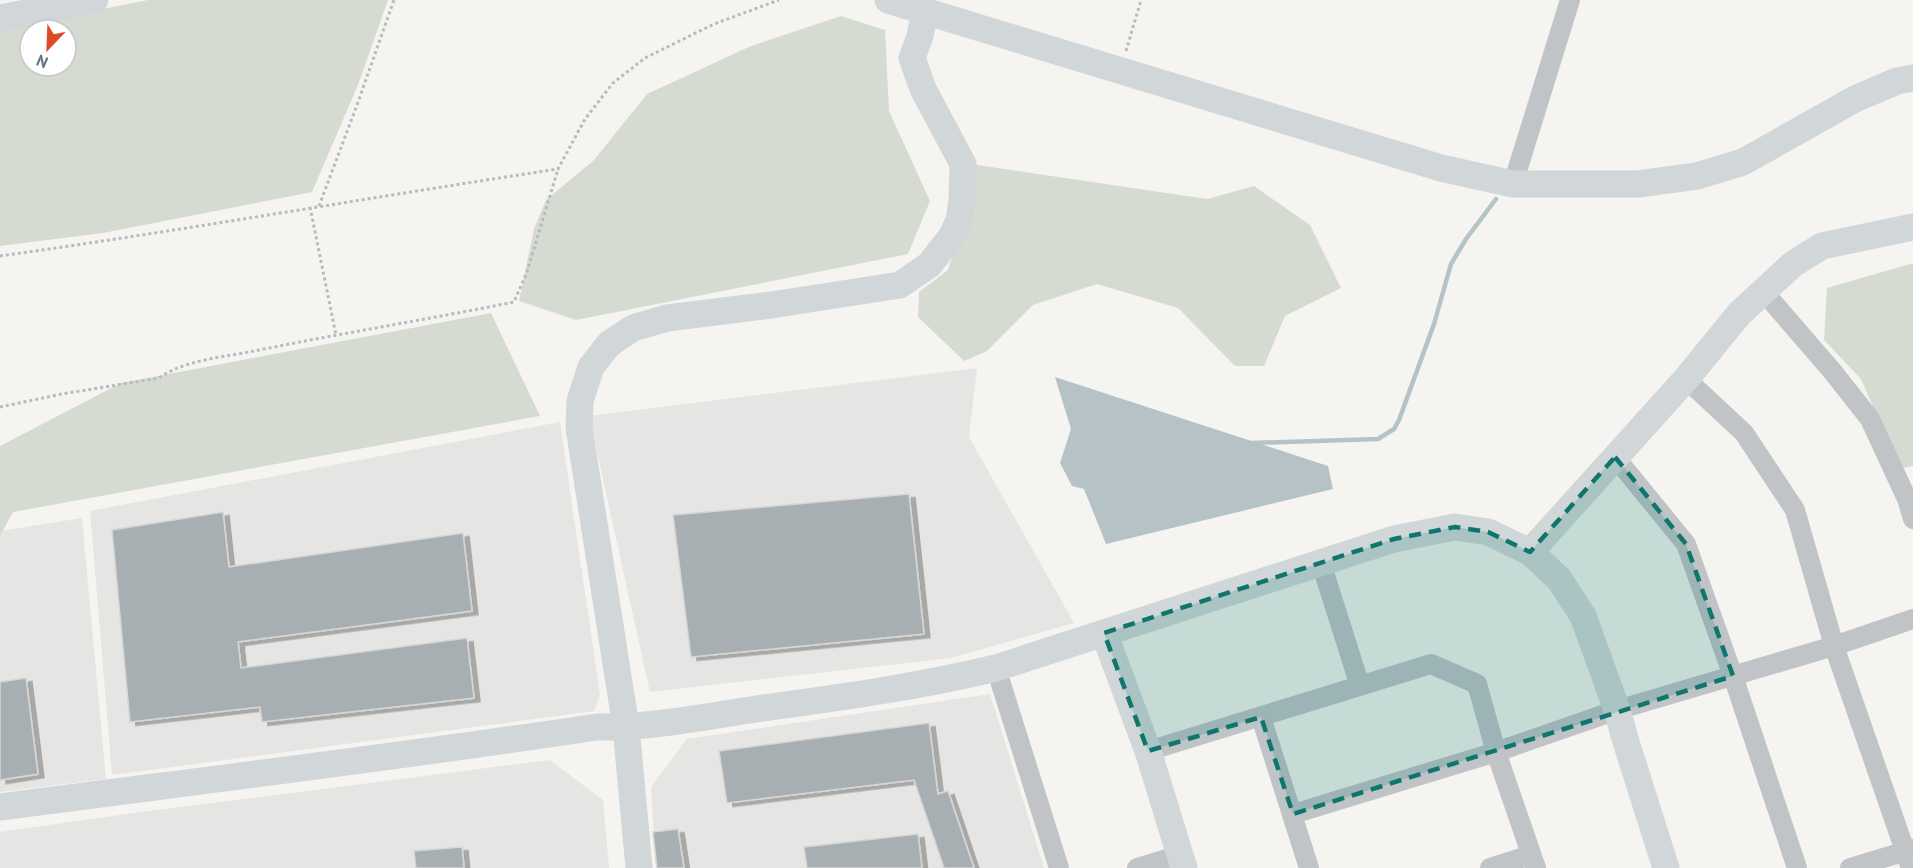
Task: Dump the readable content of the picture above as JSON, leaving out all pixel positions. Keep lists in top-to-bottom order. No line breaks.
{"north":"bottom left"}
